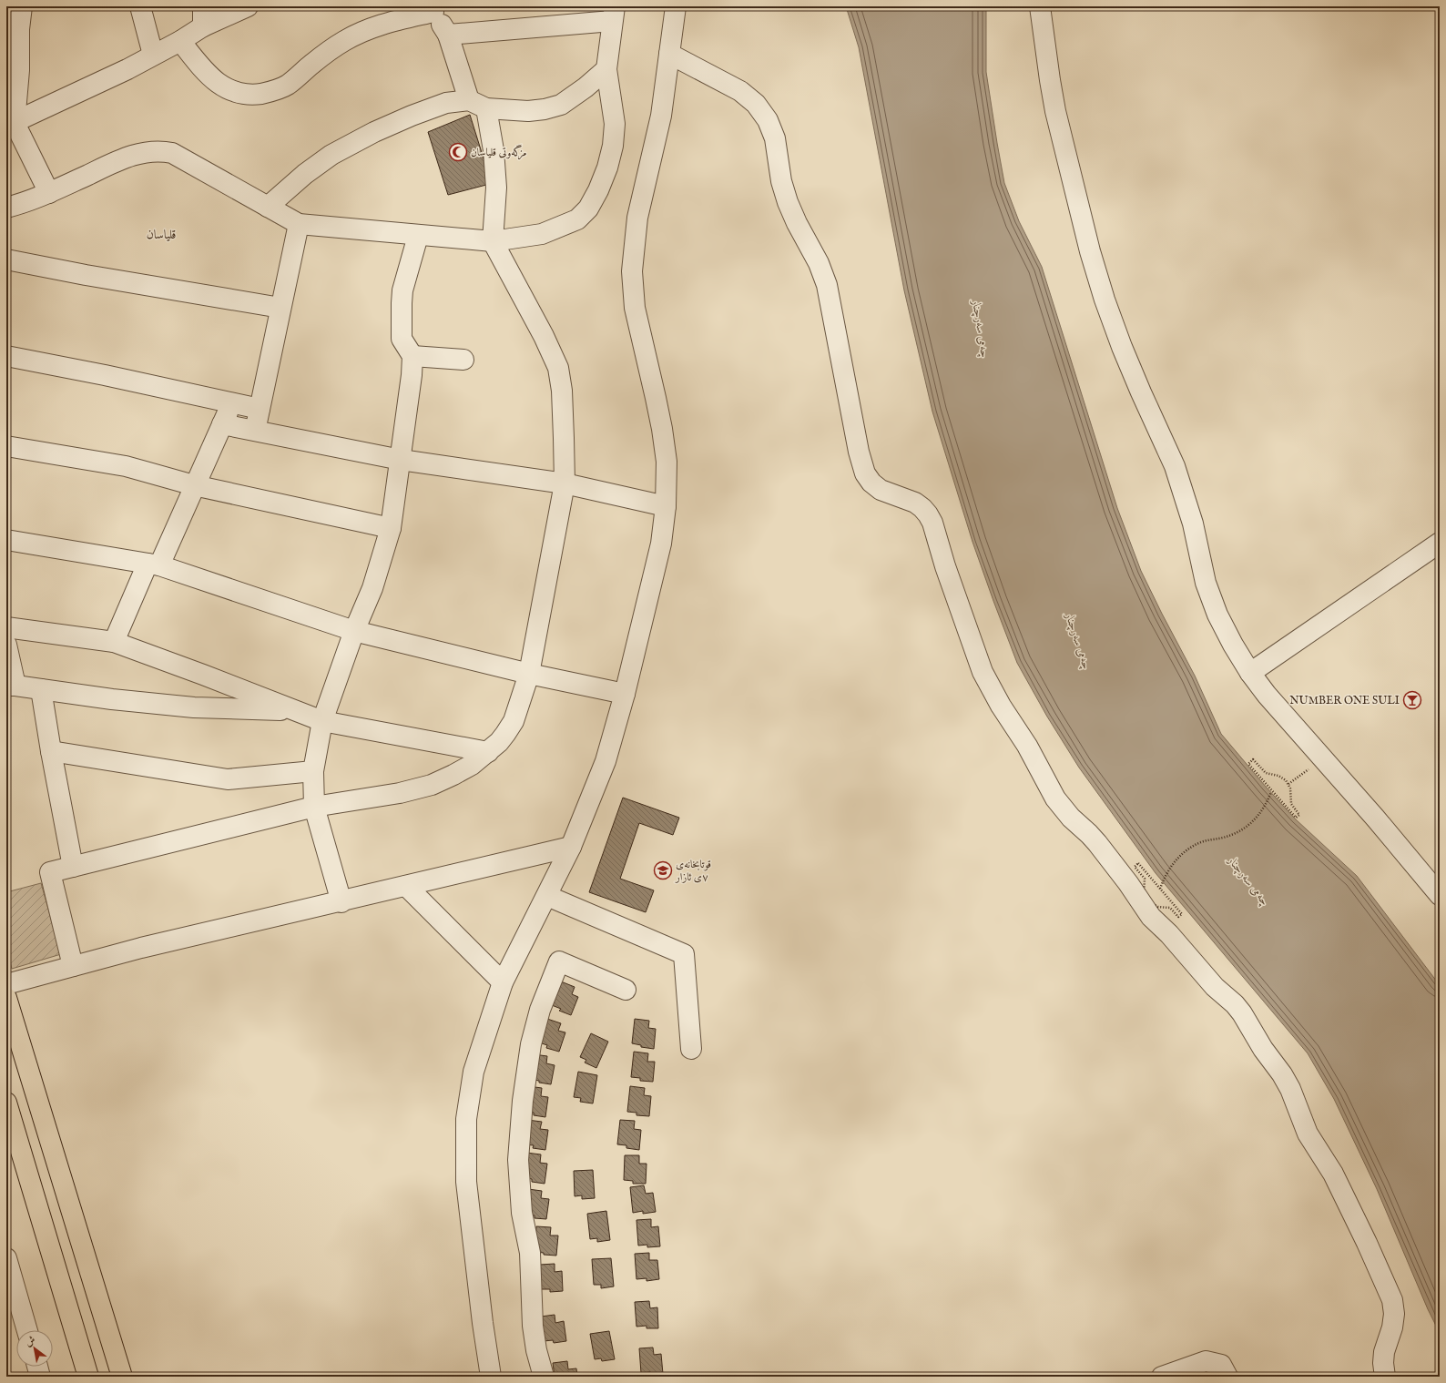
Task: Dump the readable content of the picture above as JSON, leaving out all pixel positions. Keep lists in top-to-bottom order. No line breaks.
{"districts":["قلياسان"],"water":["چەمی سەرچنار"],"places":{"mosque":["مزگەوتی قلیاسان"],"bar":["NUMBER ONE SULI"],"school or university":["قوتابخانەی ٧ی ئازار"]},"north":"top left"}
